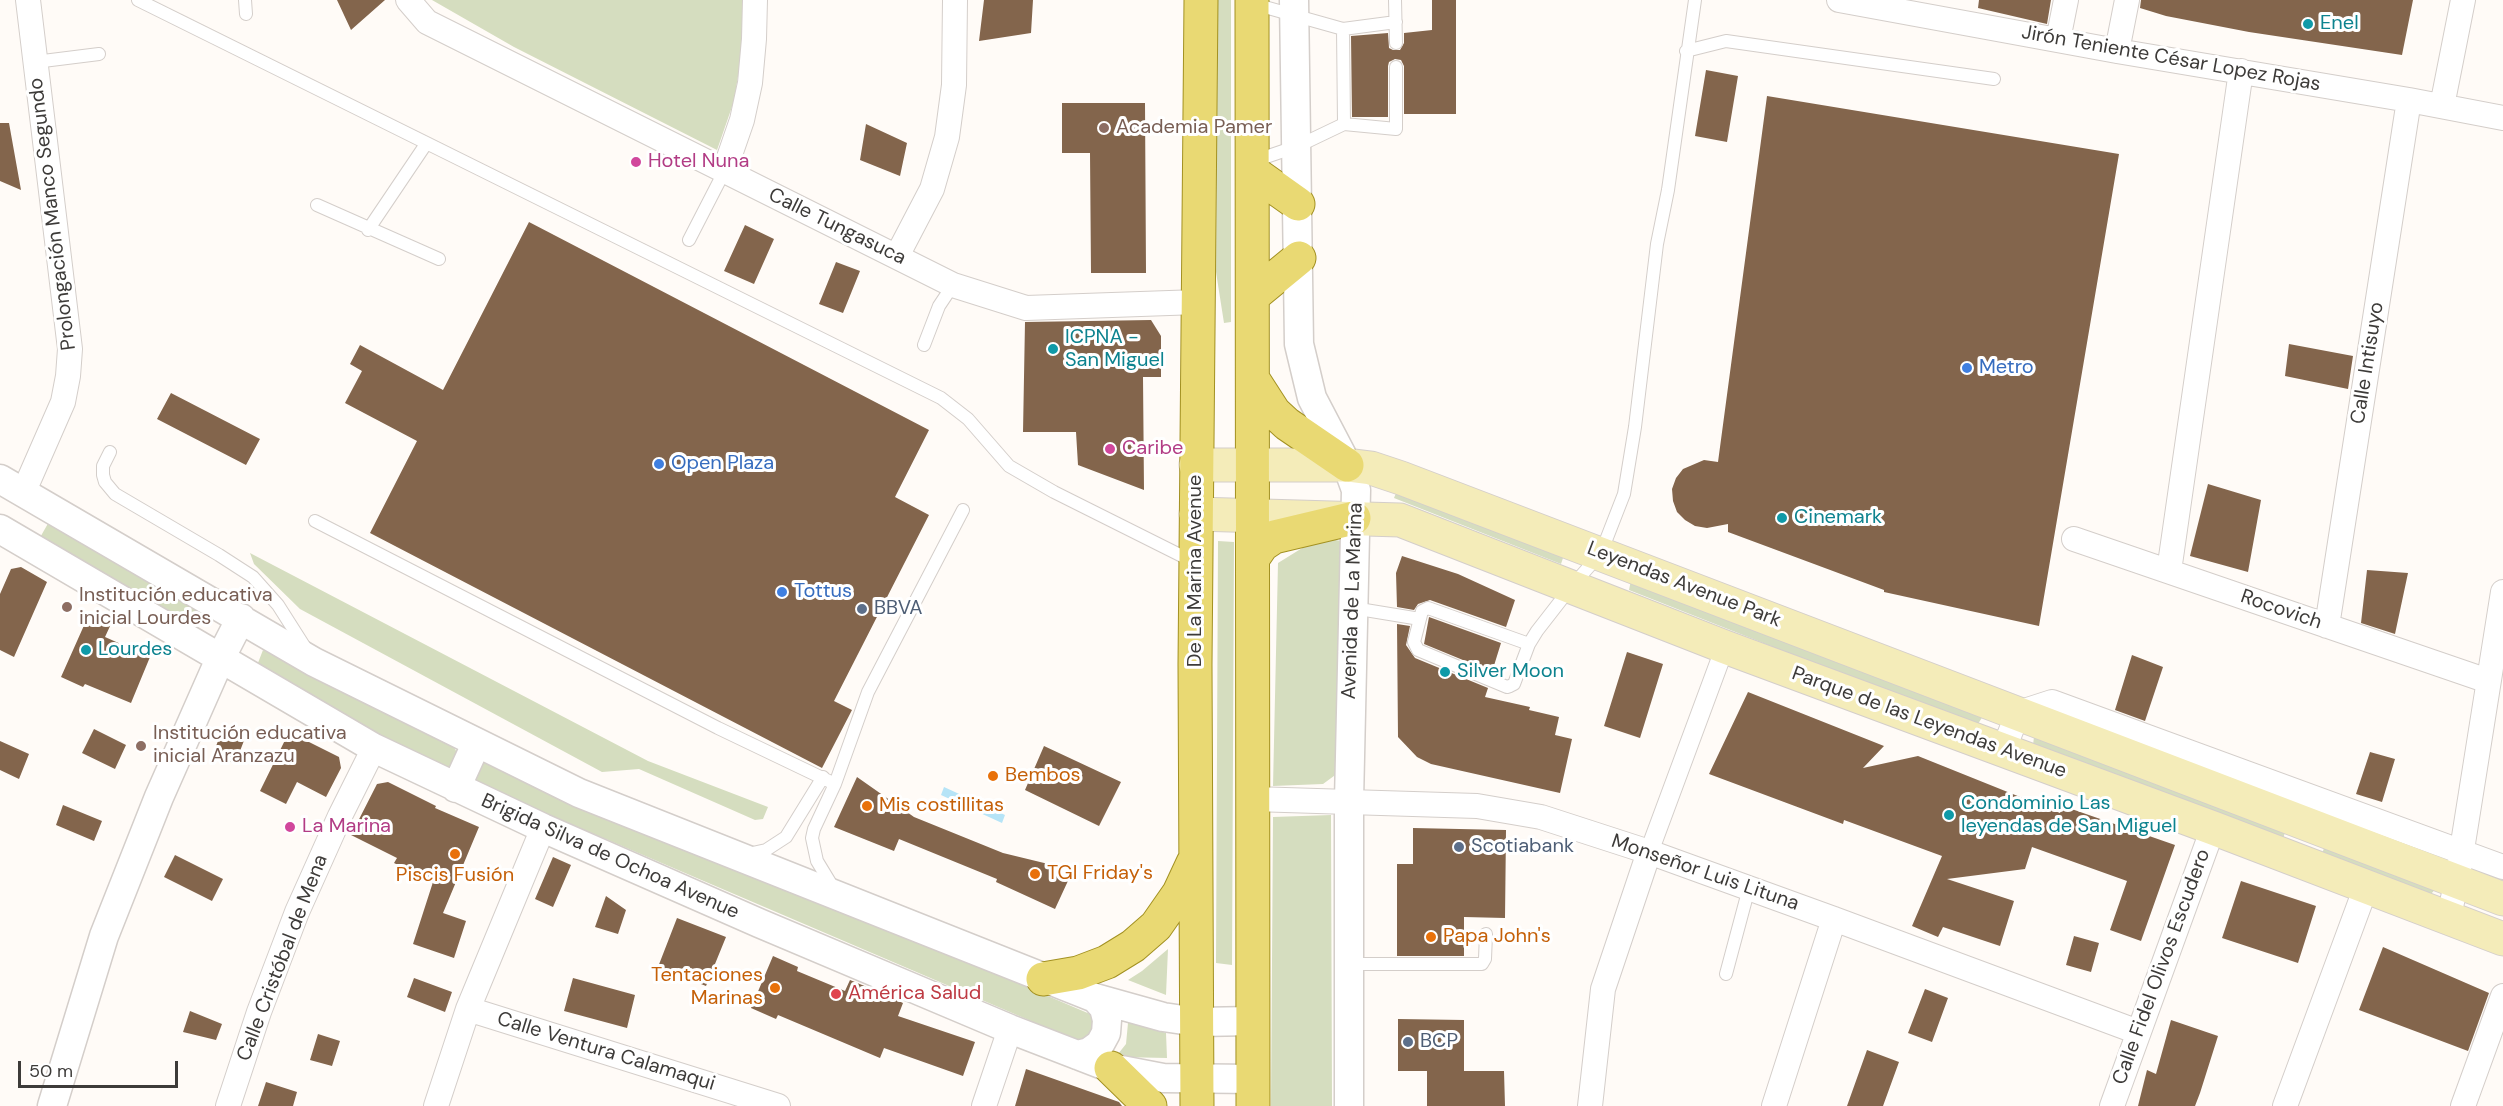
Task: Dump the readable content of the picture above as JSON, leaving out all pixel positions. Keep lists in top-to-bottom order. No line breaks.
{"streets":{"main road":["De La Marina Avenue","Leyendas Avenue Park","Parque de las Leyendas Avenue"],"street":["Jirón Teniente César Lopez Rojas","Prolongación Manco Segundo","Calle Tungasuca","Calle Intisuyo","Avenida de La Marina","Rocovich","Brigida Silva de Ochoa Avenue","Monseñor Luis Lituna","Calle Cristóbal de Mena","Calle Fidel Olivos Escudero","Calle Ventura Calamaqui"]},"crossings":[["Jirón Teniente César Lopez Rojas","Calle Intisuyo"],["Calle Tungasuca","De La Marina Avenue"],["Calle Intisuyo","Rocovich"],["De La Marina Avenue","Leyendas Avenue Park"],["De La Marina Avenue","Parque de las Leyendas Avenue"],["De La Marina Avenue","Brigida Silva de Ochoa Avenue"],["Leyendas Avenue Park","Avenida de La Marina"],["Leyendas Avenue Park","Parque de las Leyendas Avenue"],["Avenida de La Marina","Parque de las Leyendas Avenue"],["Avenida de La Marina","Monseñor Luis Lituna"],["Parque de las Leyendas Avenue","Calle Fidel Olivos Escudero"],["Brigida Silva de Ochoa Avenue","Calle Cristóbal de Mena"],["Monseñor Luis Lituna","Calle Fidel Olivos Escudero"]],"places":["Enel","Academia Pamer","Hotel Nuna","ICPNA - San Miguel","Metro","Caribe","Open Plaza","Cinemark","Tottus","Institución educativa inicial Lourdes","BBVA","Lourdes","Silver Moon","Institución educativa inicial Aranzazu","Bembos","Mis costillitas","Condominio Las leyendas de San Miguel","La Marina","Scotiabank","Piscis Fusión","TGI Friday's","Papa John's","Tentaciones Marinas","América Salud","BCP"],"scale_bar":"50 m"}
